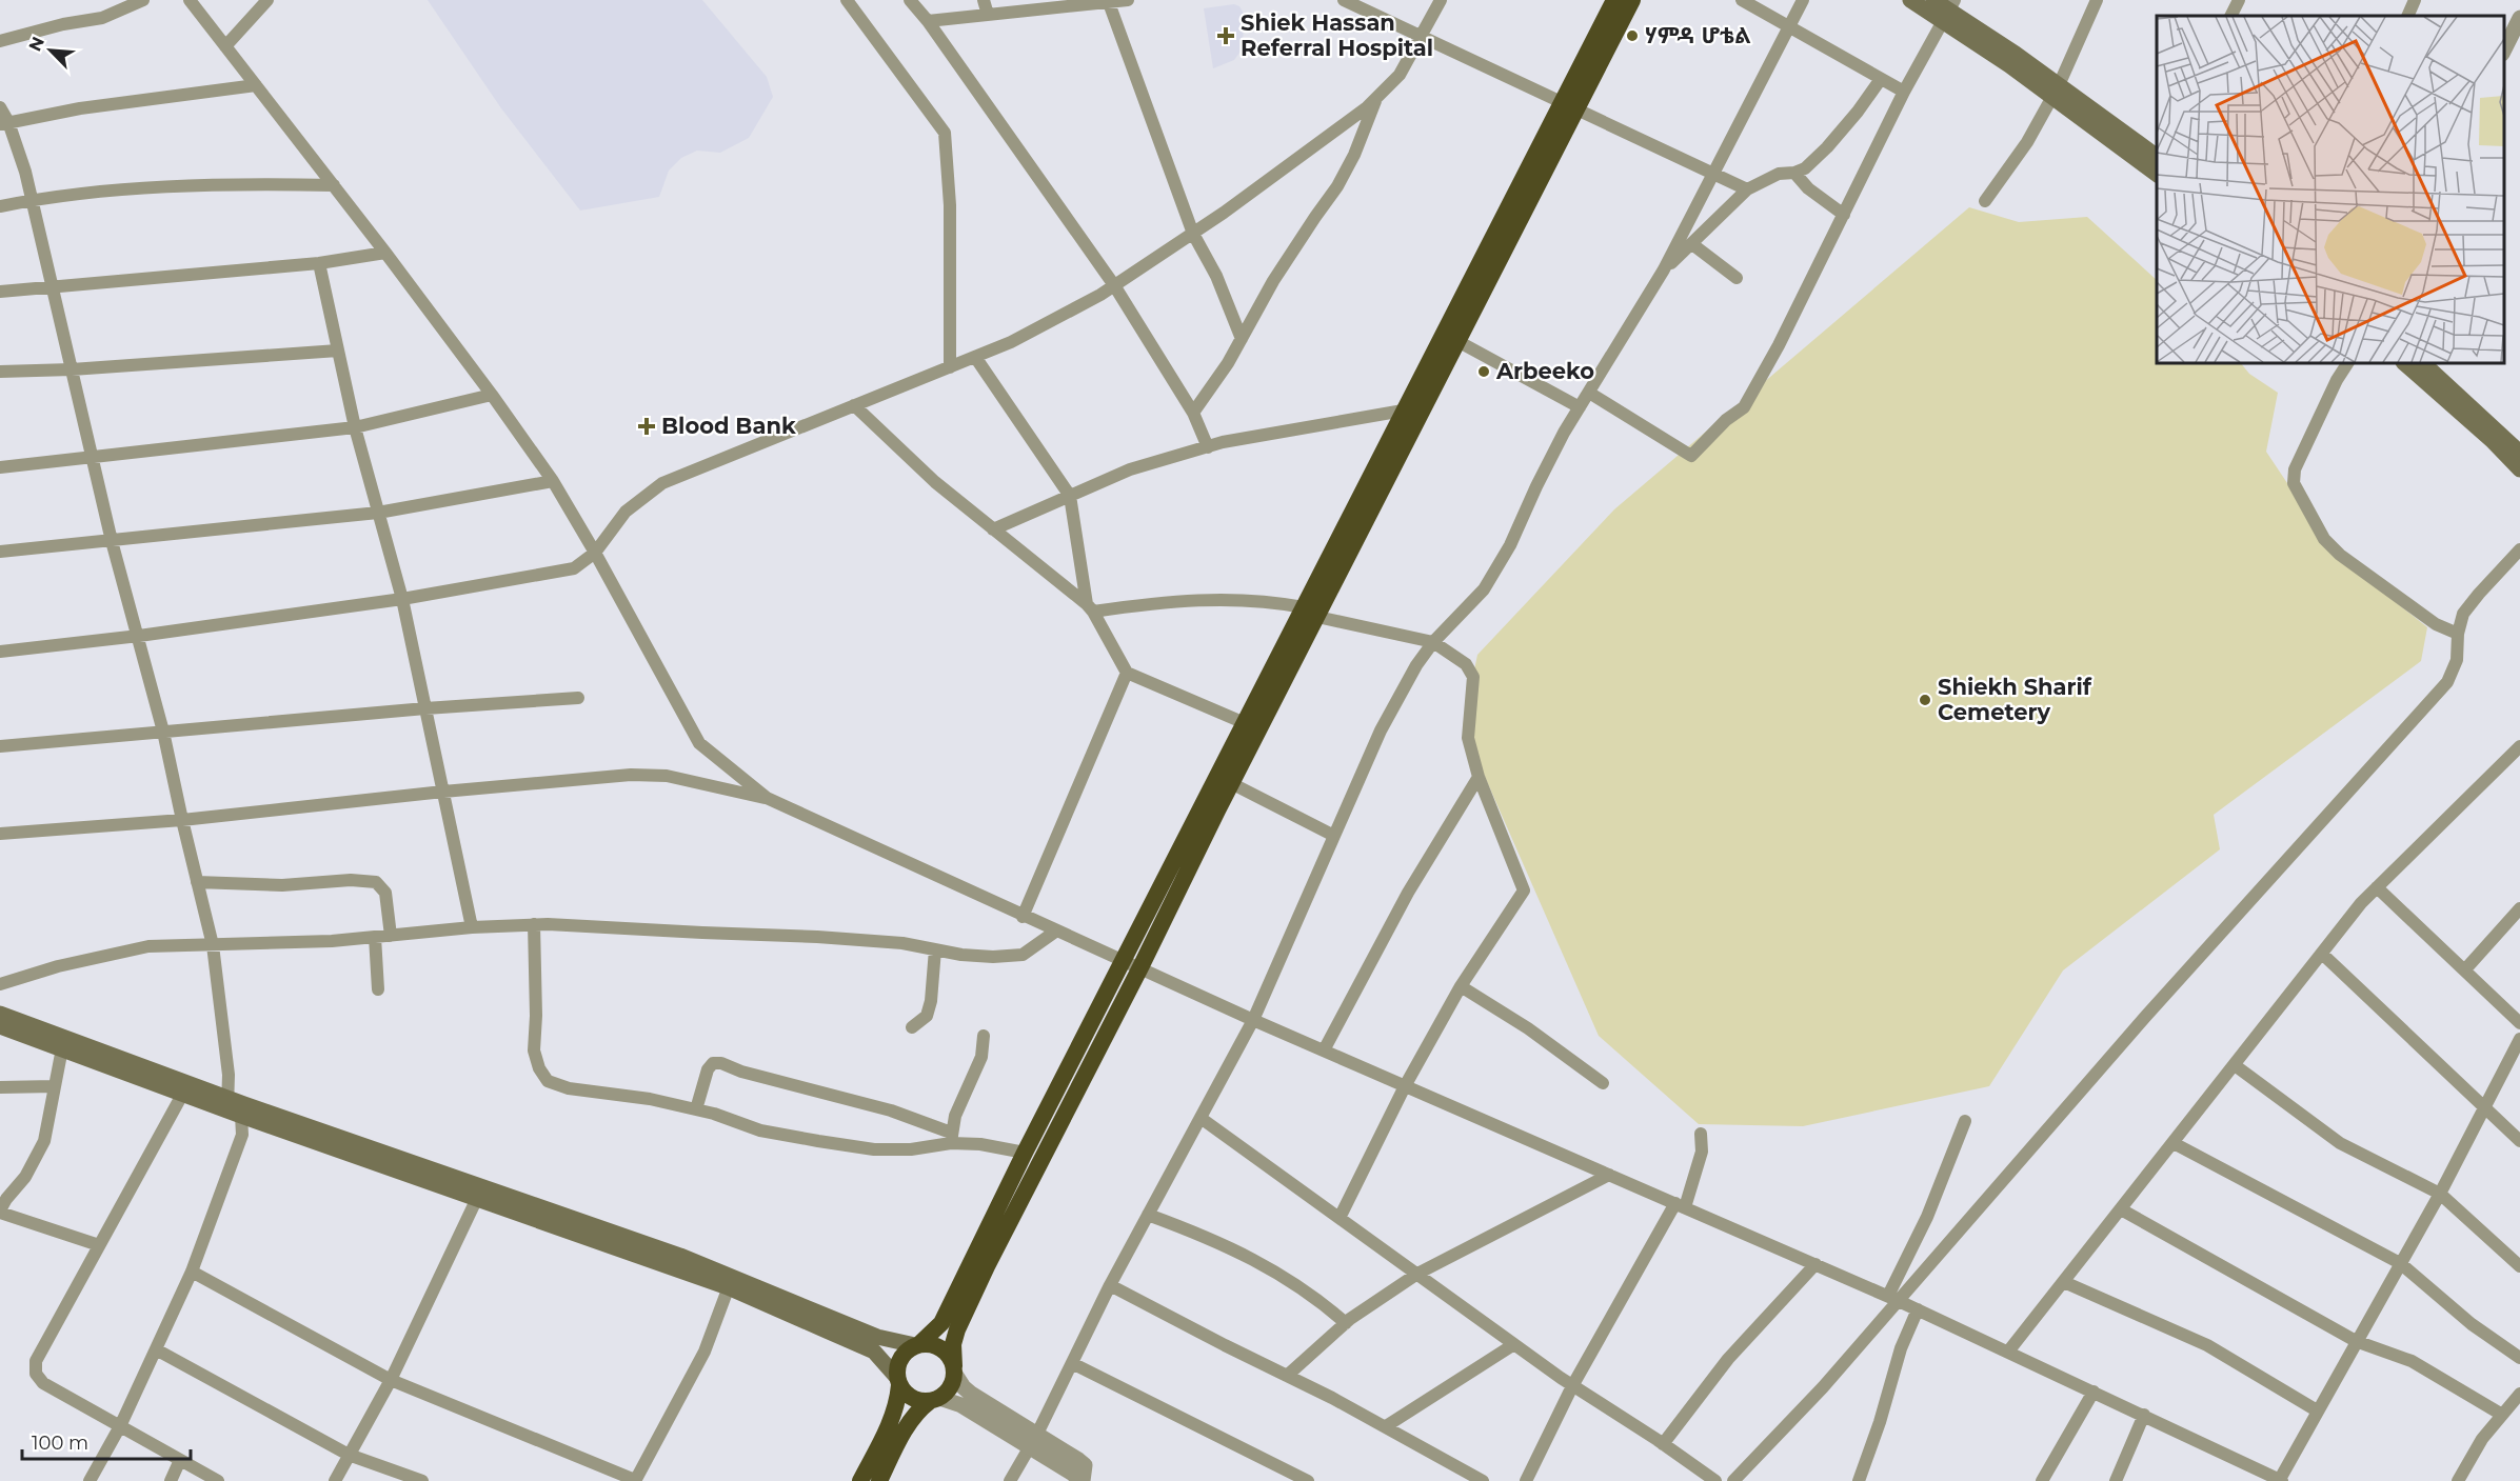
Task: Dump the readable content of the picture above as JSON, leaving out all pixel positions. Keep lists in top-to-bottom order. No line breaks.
{"places":{"health":["Shiek Hassan Referral Hospital","Blood Bank"],"other":["ሃምዳ ሆቴል","Arbeeko","Shiekh Sharif Cemetery"]},"scale_bar":"100 m","north":"top left"}
